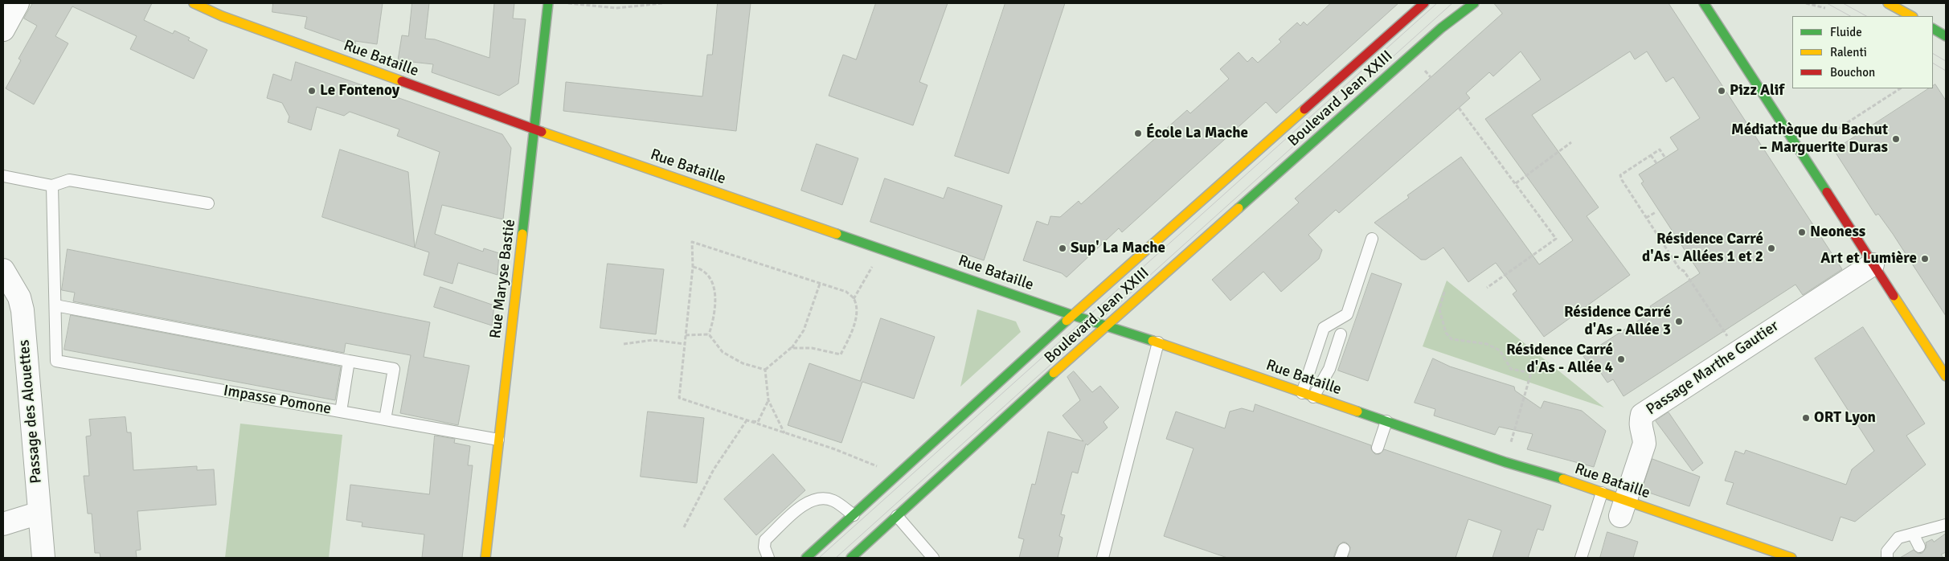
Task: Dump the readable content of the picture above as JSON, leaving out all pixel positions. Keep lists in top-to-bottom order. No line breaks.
{"streets":{"street":["Rue Bataille","Boulevard Jean XXIII","Rue Maryse Bastié","Passage Marthe Gautier","Passage des Alouettes"],"lane":["Impasse Pomone"]},"crossings":[["Rue Bataille","Boulevard Jean XXIII"],["Rue Bataille","Rue Maryse Bastié"],["Rue Bataille","Passage Marthe Gautier"],["Rue Maryse Bastié","Impasse Pomone"]],"places":["Le Fontenoy","Pizz Alif","École La Mache","Médiathèque du Bachut – Marguerite Duras","Neoness","Sup' La Mache","Résidence Carré d'As - Allées 1 et 2","Art et Lumière","Résidence Carré d'As - Allée 3","Résidence Carré d'As - Allée 4","ORT Lyon"],"legend":["Fluide","Ralenti","Bouchon"]}
